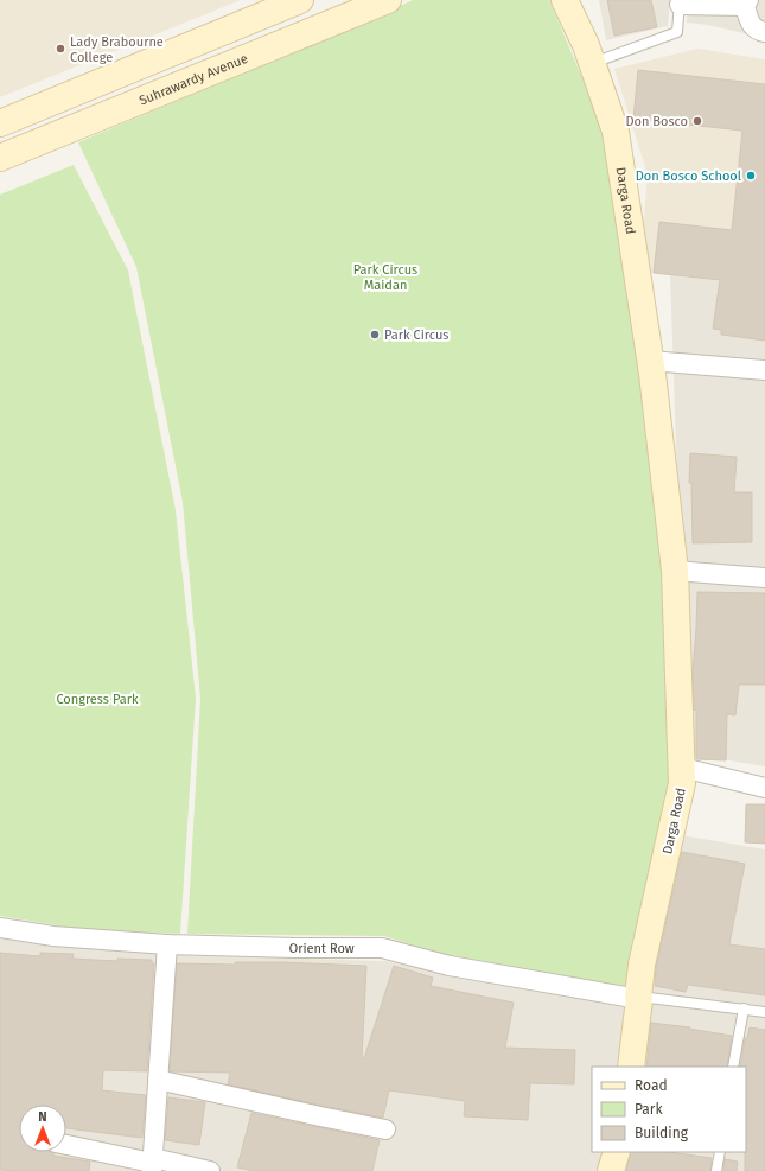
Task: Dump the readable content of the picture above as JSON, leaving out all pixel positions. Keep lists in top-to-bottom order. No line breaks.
{"streets":{"main road":["Suhrawardy Avenue","Darga Road"],"street":["Orient Row"]},"crossings":[["Darga Road","Orient Row"]],"parks":["Park Circus Maidan","Congress Park"],"places":["Lady Brabourne College","Don Bosco","Don Bosco School","Park Circus"],"legend":["Road","Park","Building"],"north":"top"}
